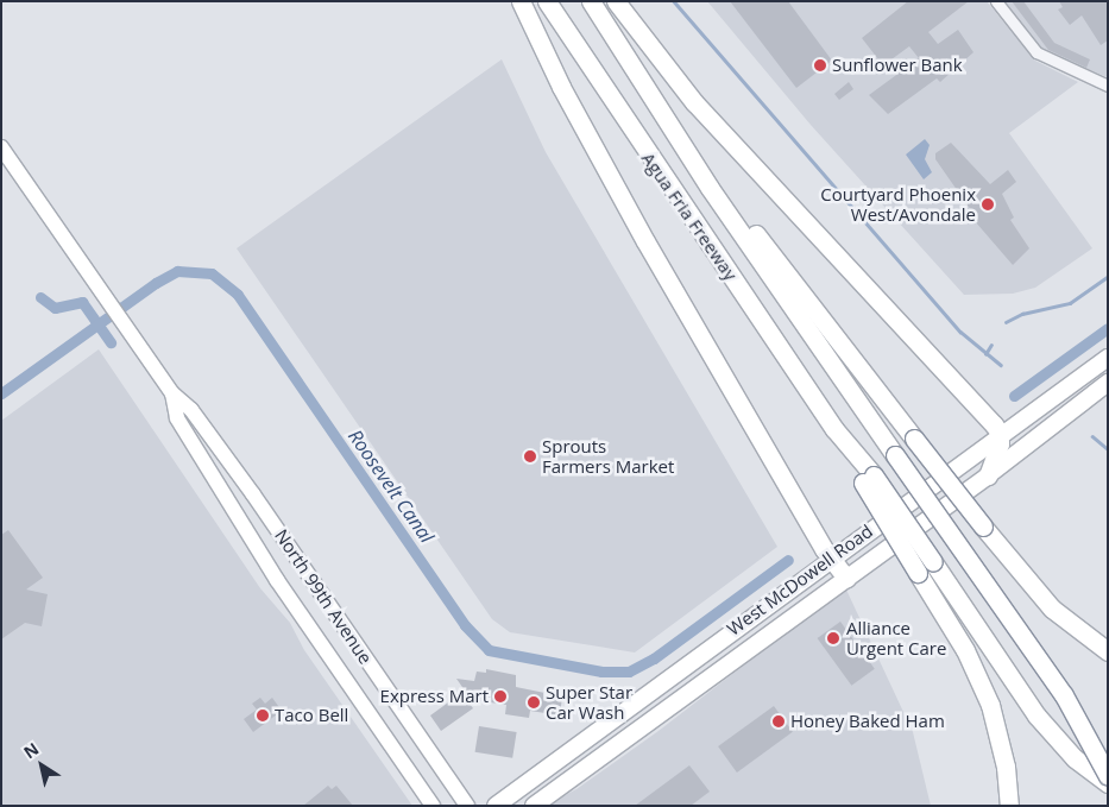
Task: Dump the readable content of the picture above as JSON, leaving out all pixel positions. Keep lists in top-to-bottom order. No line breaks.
{"streets":{"highway":["Agua Fria Freeway"],"main road":["West McDowell Road","North 99th Avenue"]},"water":["Roosevelt Canal"],"places":["Sunflower Bank","Courtyard Phoenix West/Avondale","Sprouts Farmers Market","Alliance Urgent Care","Express Mart","Super Star Car Wash","Taco Bell","Honey Baked Ham"],"north":"top left"}
